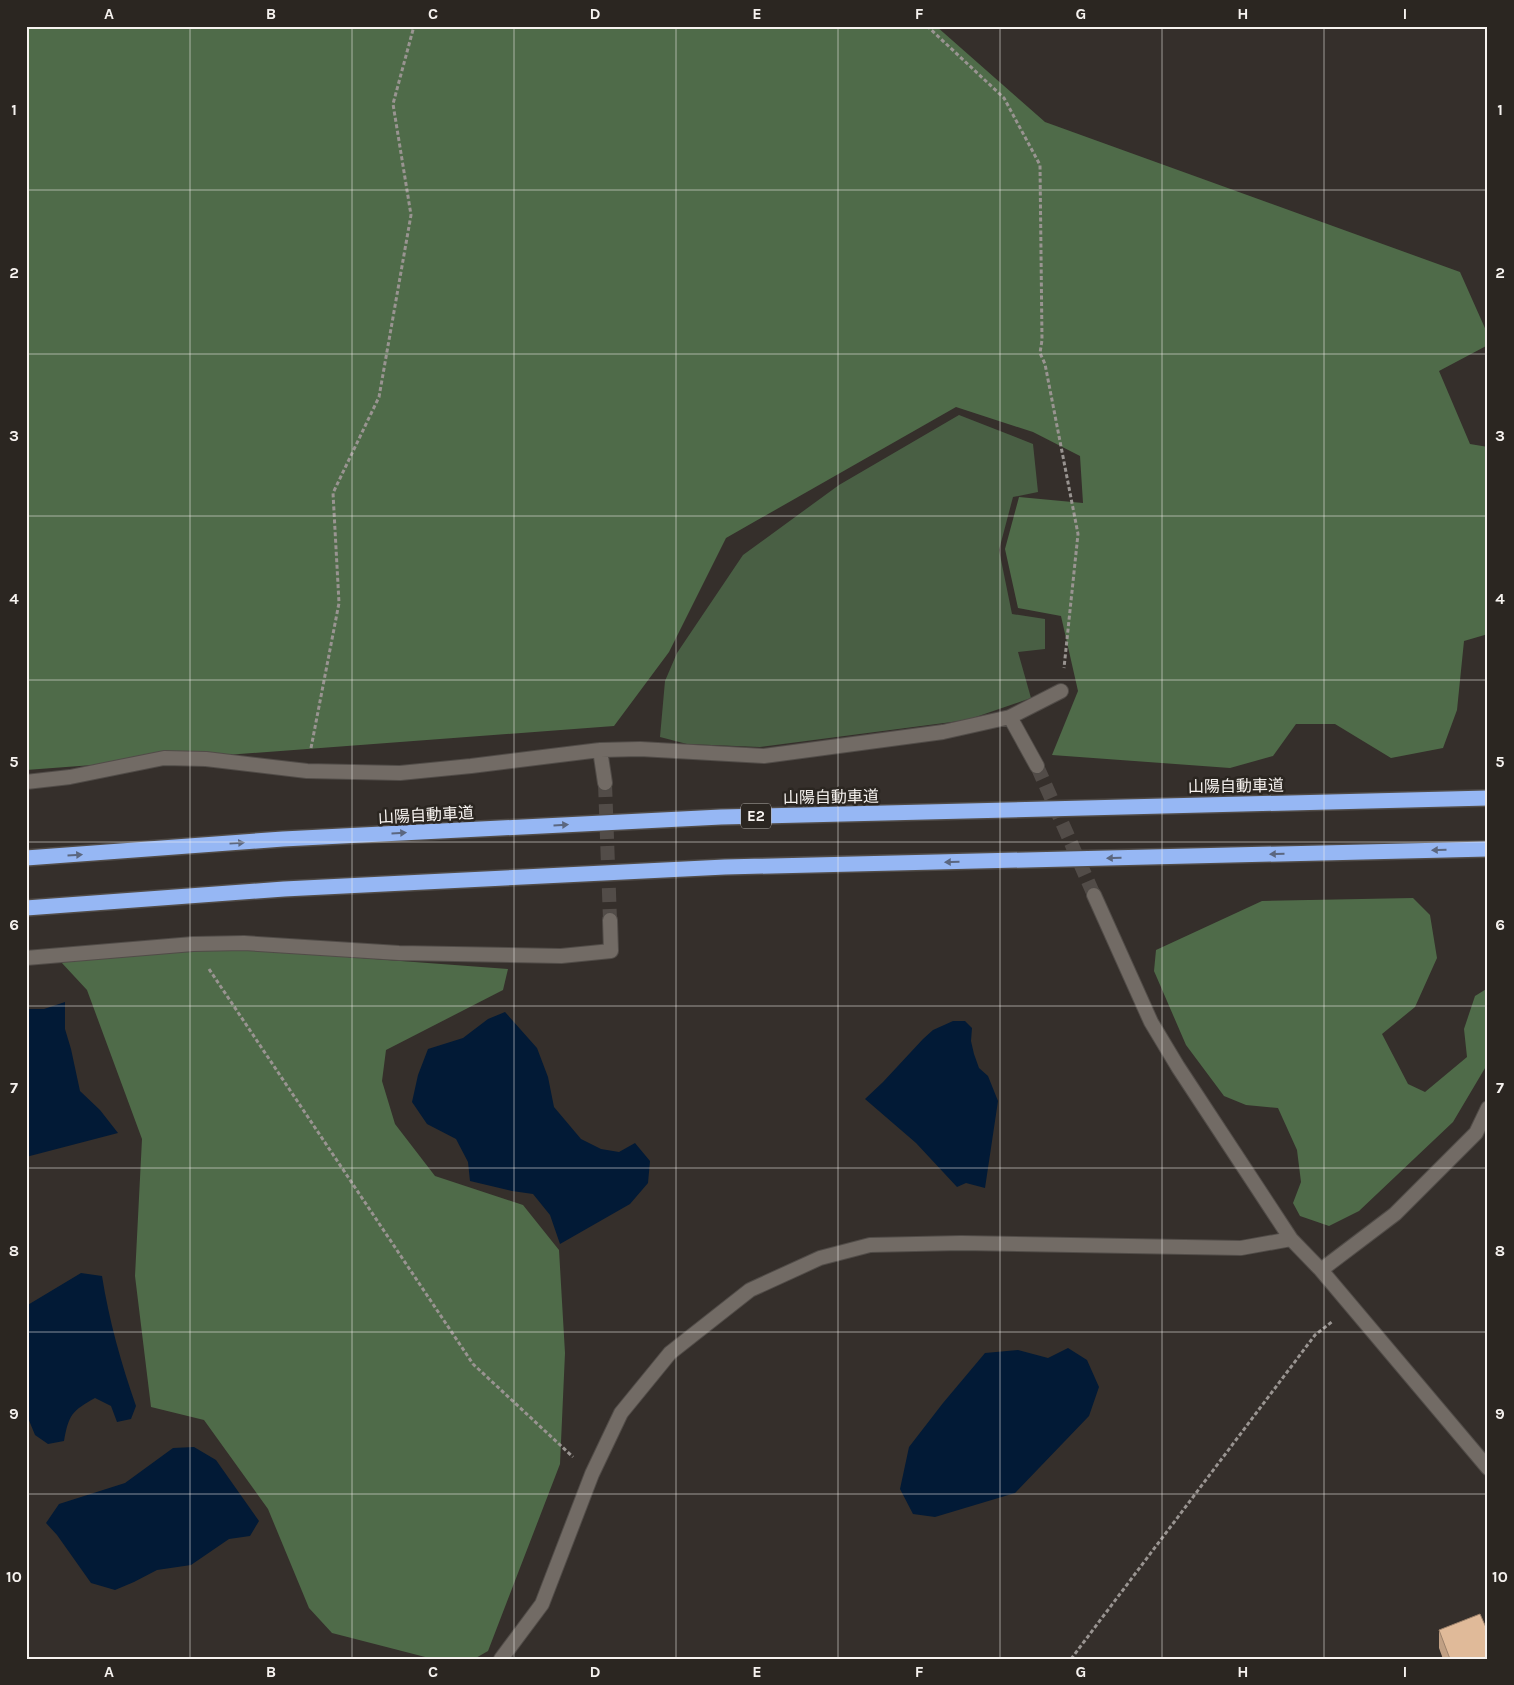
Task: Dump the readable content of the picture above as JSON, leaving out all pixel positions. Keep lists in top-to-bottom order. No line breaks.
{"streets":{"highway":["山陽自動車道","E2"]},"grid":{"columns":["A","B","C","D","E","F","G","H","I"],"rows":["1","2","3","4","5","6","7","8","9","10"]}}
